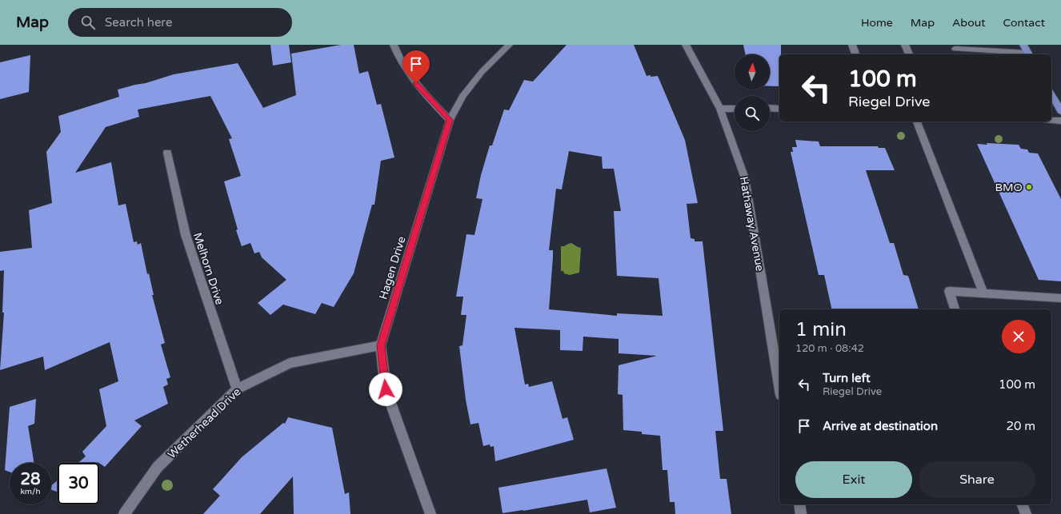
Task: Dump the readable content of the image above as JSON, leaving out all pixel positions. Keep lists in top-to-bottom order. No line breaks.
{"streets":{"street":["Hathaway Avenue","Hagen Drive","Melhorn Drive","Wetherhead Drive"]},"crossings":[["Hagen Drive","Wetherhead Drive"],["Melhorn Drive","Wetherhead Drive"]],"places":["BMO"],"north":"top","page":{"header":"Map","search":"Search here","nav":["Home","Map","About","Contact"],"turn":["100 m","Riegel Drive"],"heading":["1 min","120 m · 08:42"],"list":[{"name":"Turn left","note":"Riegel Drive","value":"100 m"},{"name":"Arrive at destination","value":"20 m"}],"buttons":["Exit","Share"],"speed":"28 km/h","limit":"30"}}
